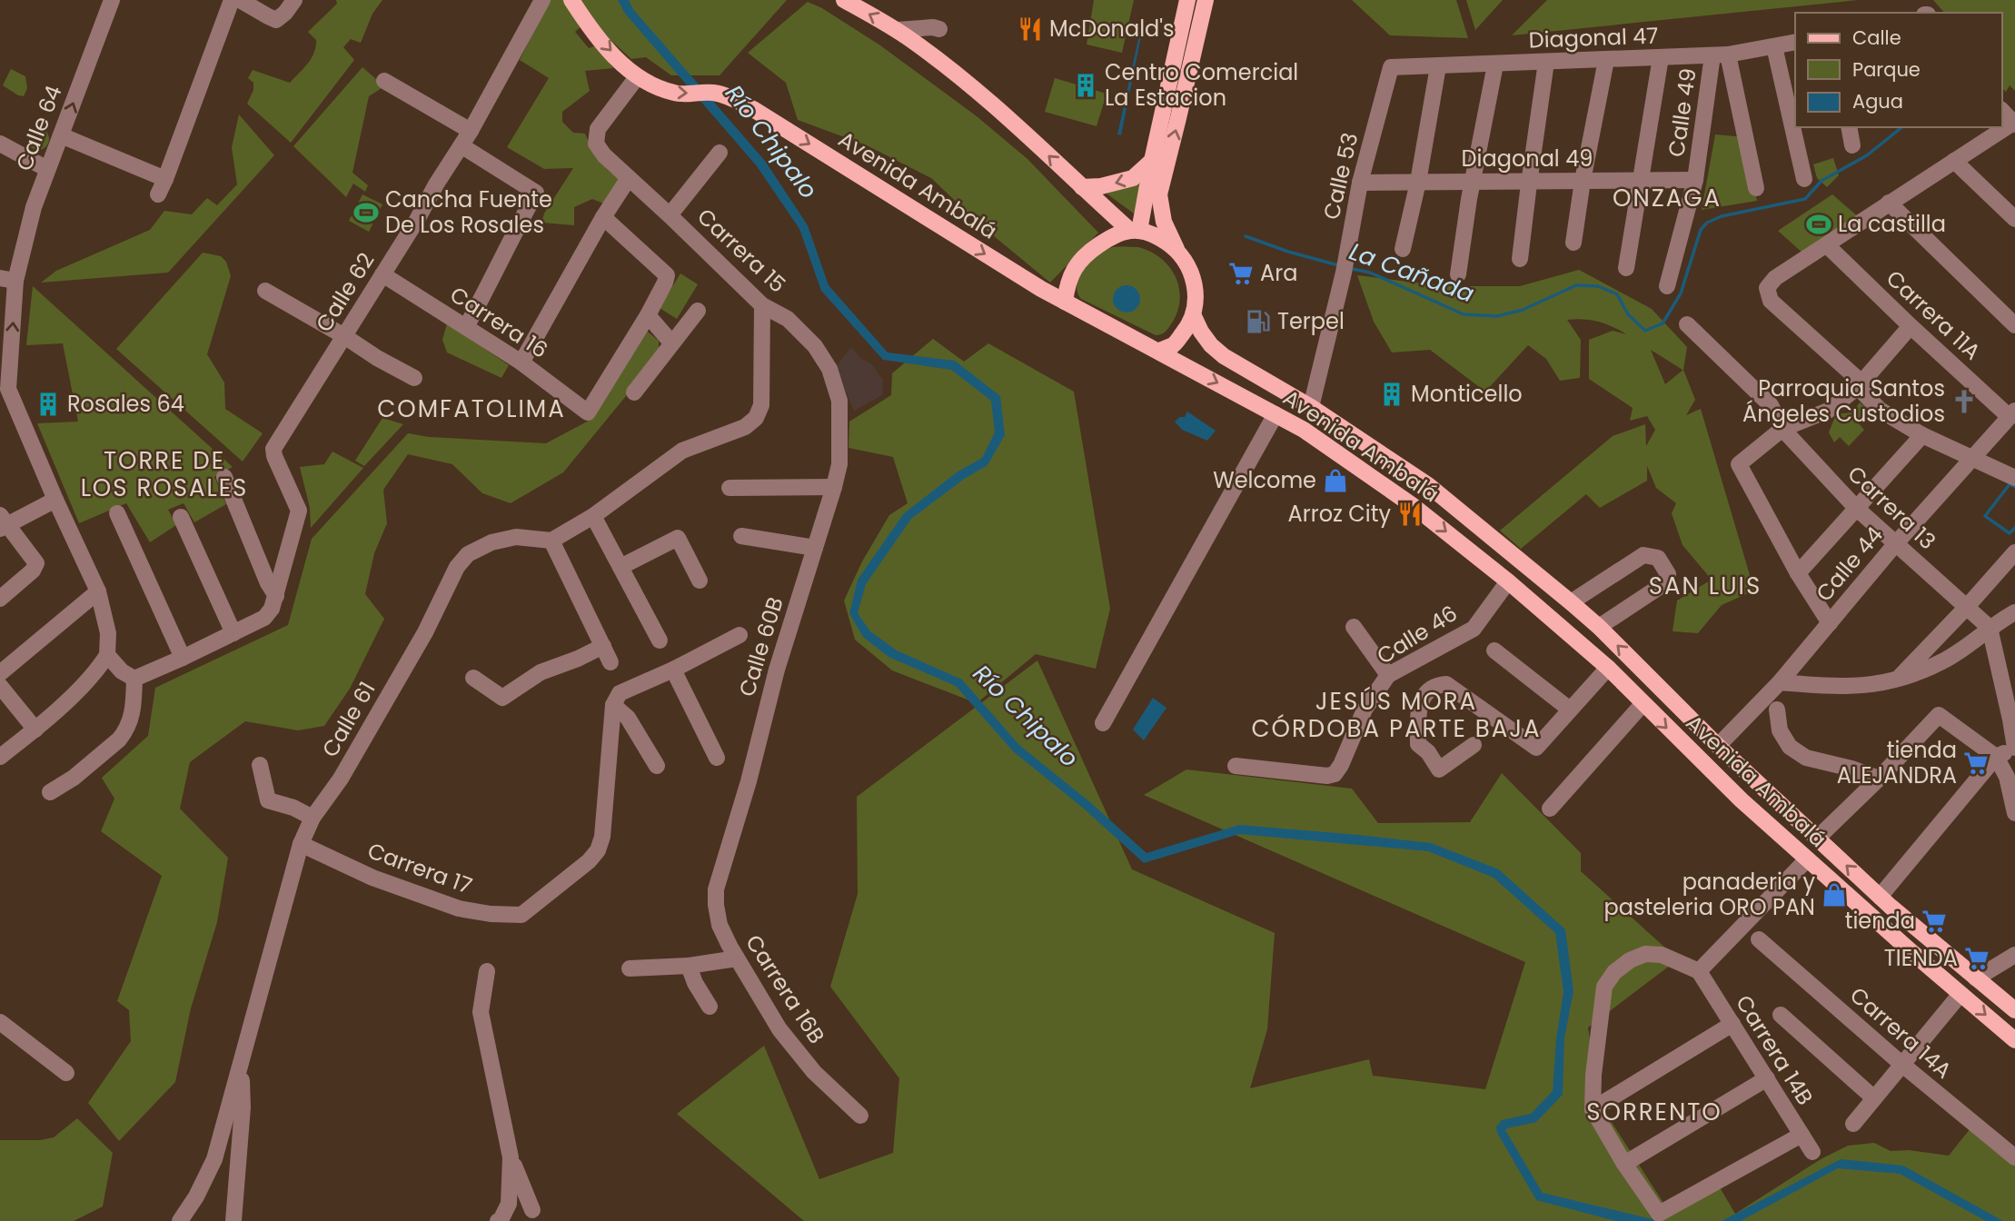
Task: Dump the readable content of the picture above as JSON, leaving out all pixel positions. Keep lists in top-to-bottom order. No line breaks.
{"streets":{"main road":["Avenida Ambalá"],"street":["Diagonal 47","Calle 49","Calle 64","Diagonal 49","Calle 53","Carrera 15","Calle 62","Carrera 11A","Carrera 16","Carrera 13","Calle 44","Calle 46","Calle 60B","Calle 61","Carrera 17","Carrera 16B","Carrera 14A","Carrera 14B"]},"crossings":[["Diagonal 47","Calle 49"],["Diagonal 47","Calle 53"],["Calle 49","Diagonal 49"],["Diagonal 49","Calle 53"],["Calle 53","Avenida Ambalá"],["Avenida Ambalá","Carrera 15"],["Avenida Ambalá","Calle 44"],["Avenida Ambalá","Calle 46"],["Carrera 15","Calle 60B"],["Calle 62","Carrera 16"],["Carrera 11A","Calle 44"],["Carrera 13","Calle 44"],["Calle 60B","Carrera 16B"],["Calle 61","Carrera 17"]],"districts":["ONZAGA","COMFATOLIMA","TORRE DE LOS ROSALES","SAN LUIS","JESÚS MORA CÓRDOBA PARTE BAJA","SORRENTO"],"water":["Río Chipalo","La Cañada"],"places":{"restaurant":["McDonald's","Arroz City"],"building":["Centro Comercial La Estacion","Monticello","Rosales 64"],"sports":["Cancha Fuente De Los Rosales","La castilla"],"supermarket":["Ara","tienda ALEJANDRA","tienda","TIENDA"],"fuel station":["Terpel"],"church":["Parroquia Santos Ángeles Custodios"],"shop":["Welcome","panaderia y pasteleria ORO PAN"]},"legend":["Calle","Parque","Agua"]}
